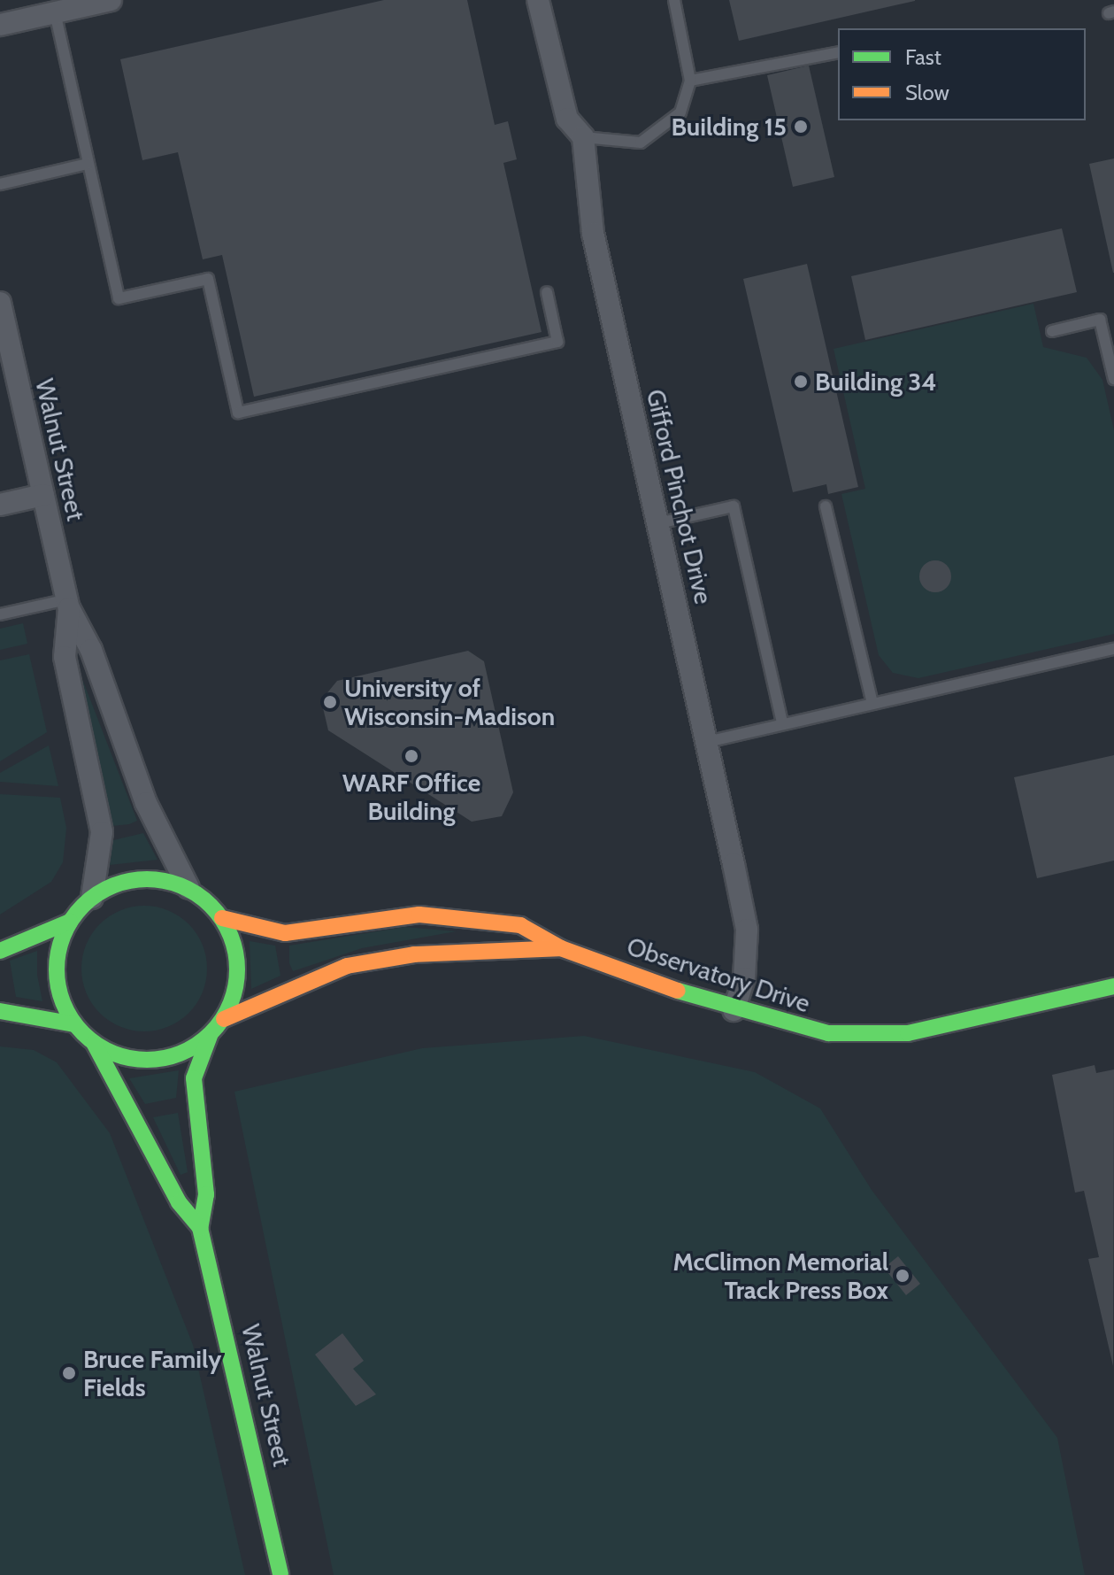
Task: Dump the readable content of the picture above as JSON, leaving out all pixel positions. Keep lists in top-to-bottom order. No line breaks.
{"streets":{"street":["Walnut Street","Gifford Pinchot Drive","Observatory Drive"]},"crossings":[["Walnut Street","Observatory Drive"],["Gifford Pinchot Drive","Observatory Drive"]],"places":["Building 15","Building 34","University of Wisconsin-Madison","WARF Office Building","McClimon Memorial Track Press Box","Bruce Family Fields"],"legend":["Fast","Slow"]}
